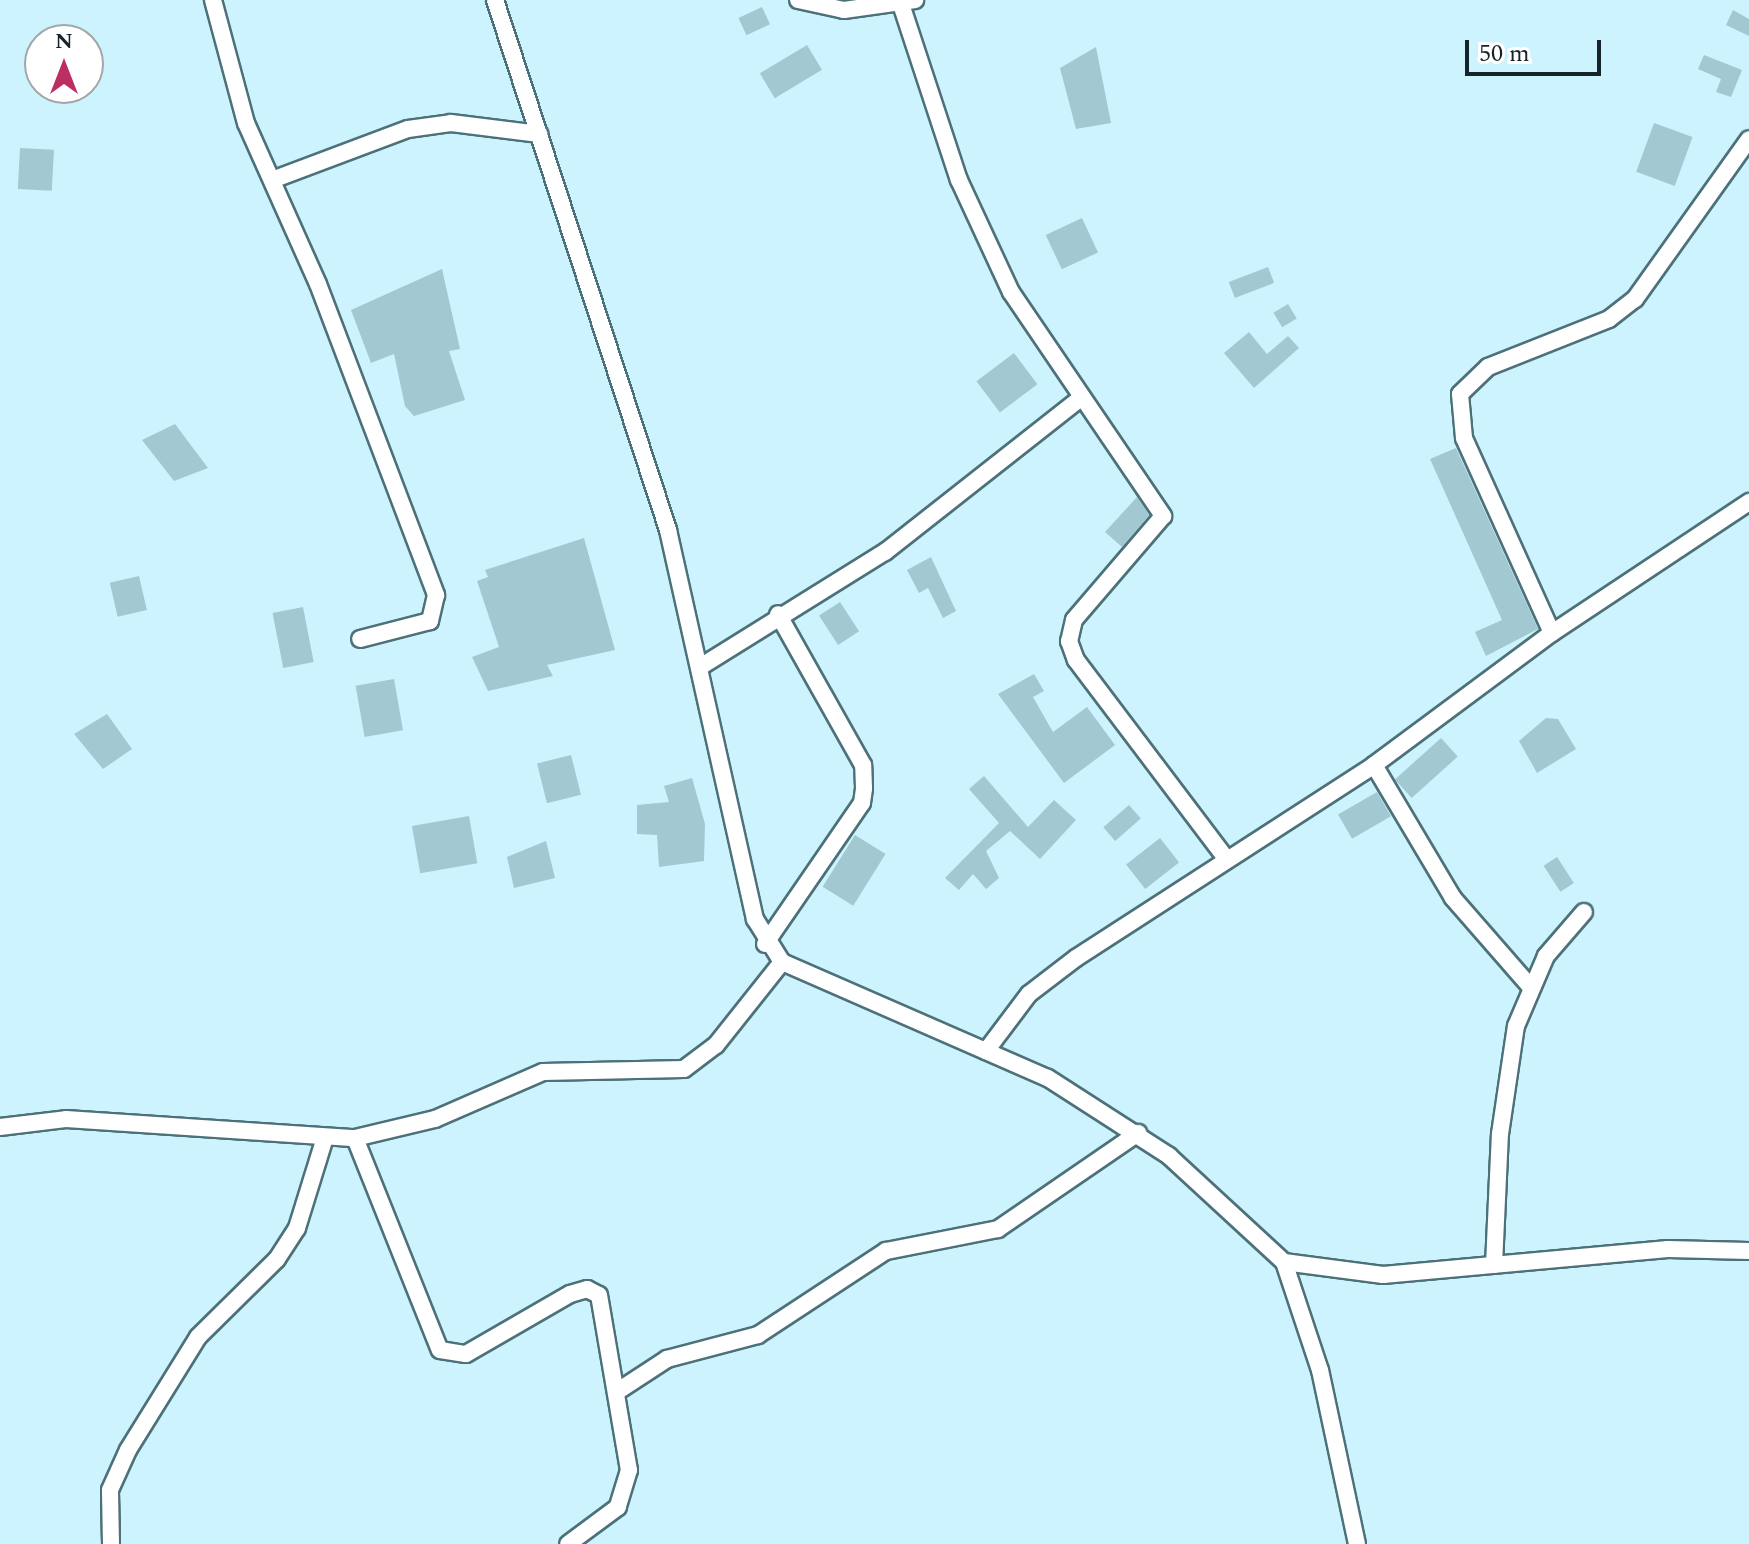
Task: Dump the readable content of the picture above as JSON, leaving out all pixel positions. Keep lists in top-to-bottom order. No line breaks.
{"scale_bar":"50 m","north":"top"}
